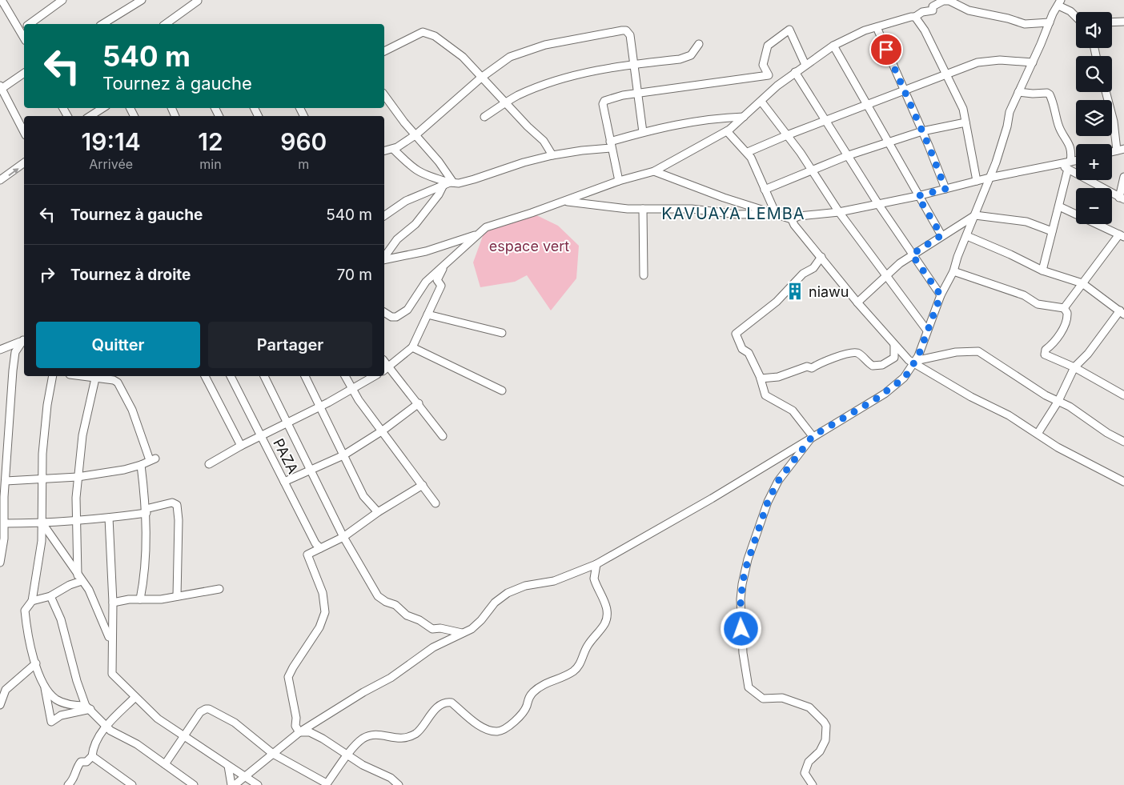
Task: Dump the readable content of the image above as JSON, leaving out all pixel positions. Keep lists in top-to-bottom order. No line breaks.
{"streets":{"street":["PAZA"]},"districts":["KAVUAYA LEMBA"],"parks":["espace vert"],"places":{"building":["niawu"]},"page":{"map_buttons":["+","−"],"turn":["540 m","Tournez à gauche"],"eta":["19:14","Arrivée","12","min","960","m"],"list":[{"name":"Tournez à gauche","value":"540 m"},{"name":"Tournez à droite","value":"70 m"}],"buttons":["Quitter","Partager"]}}
